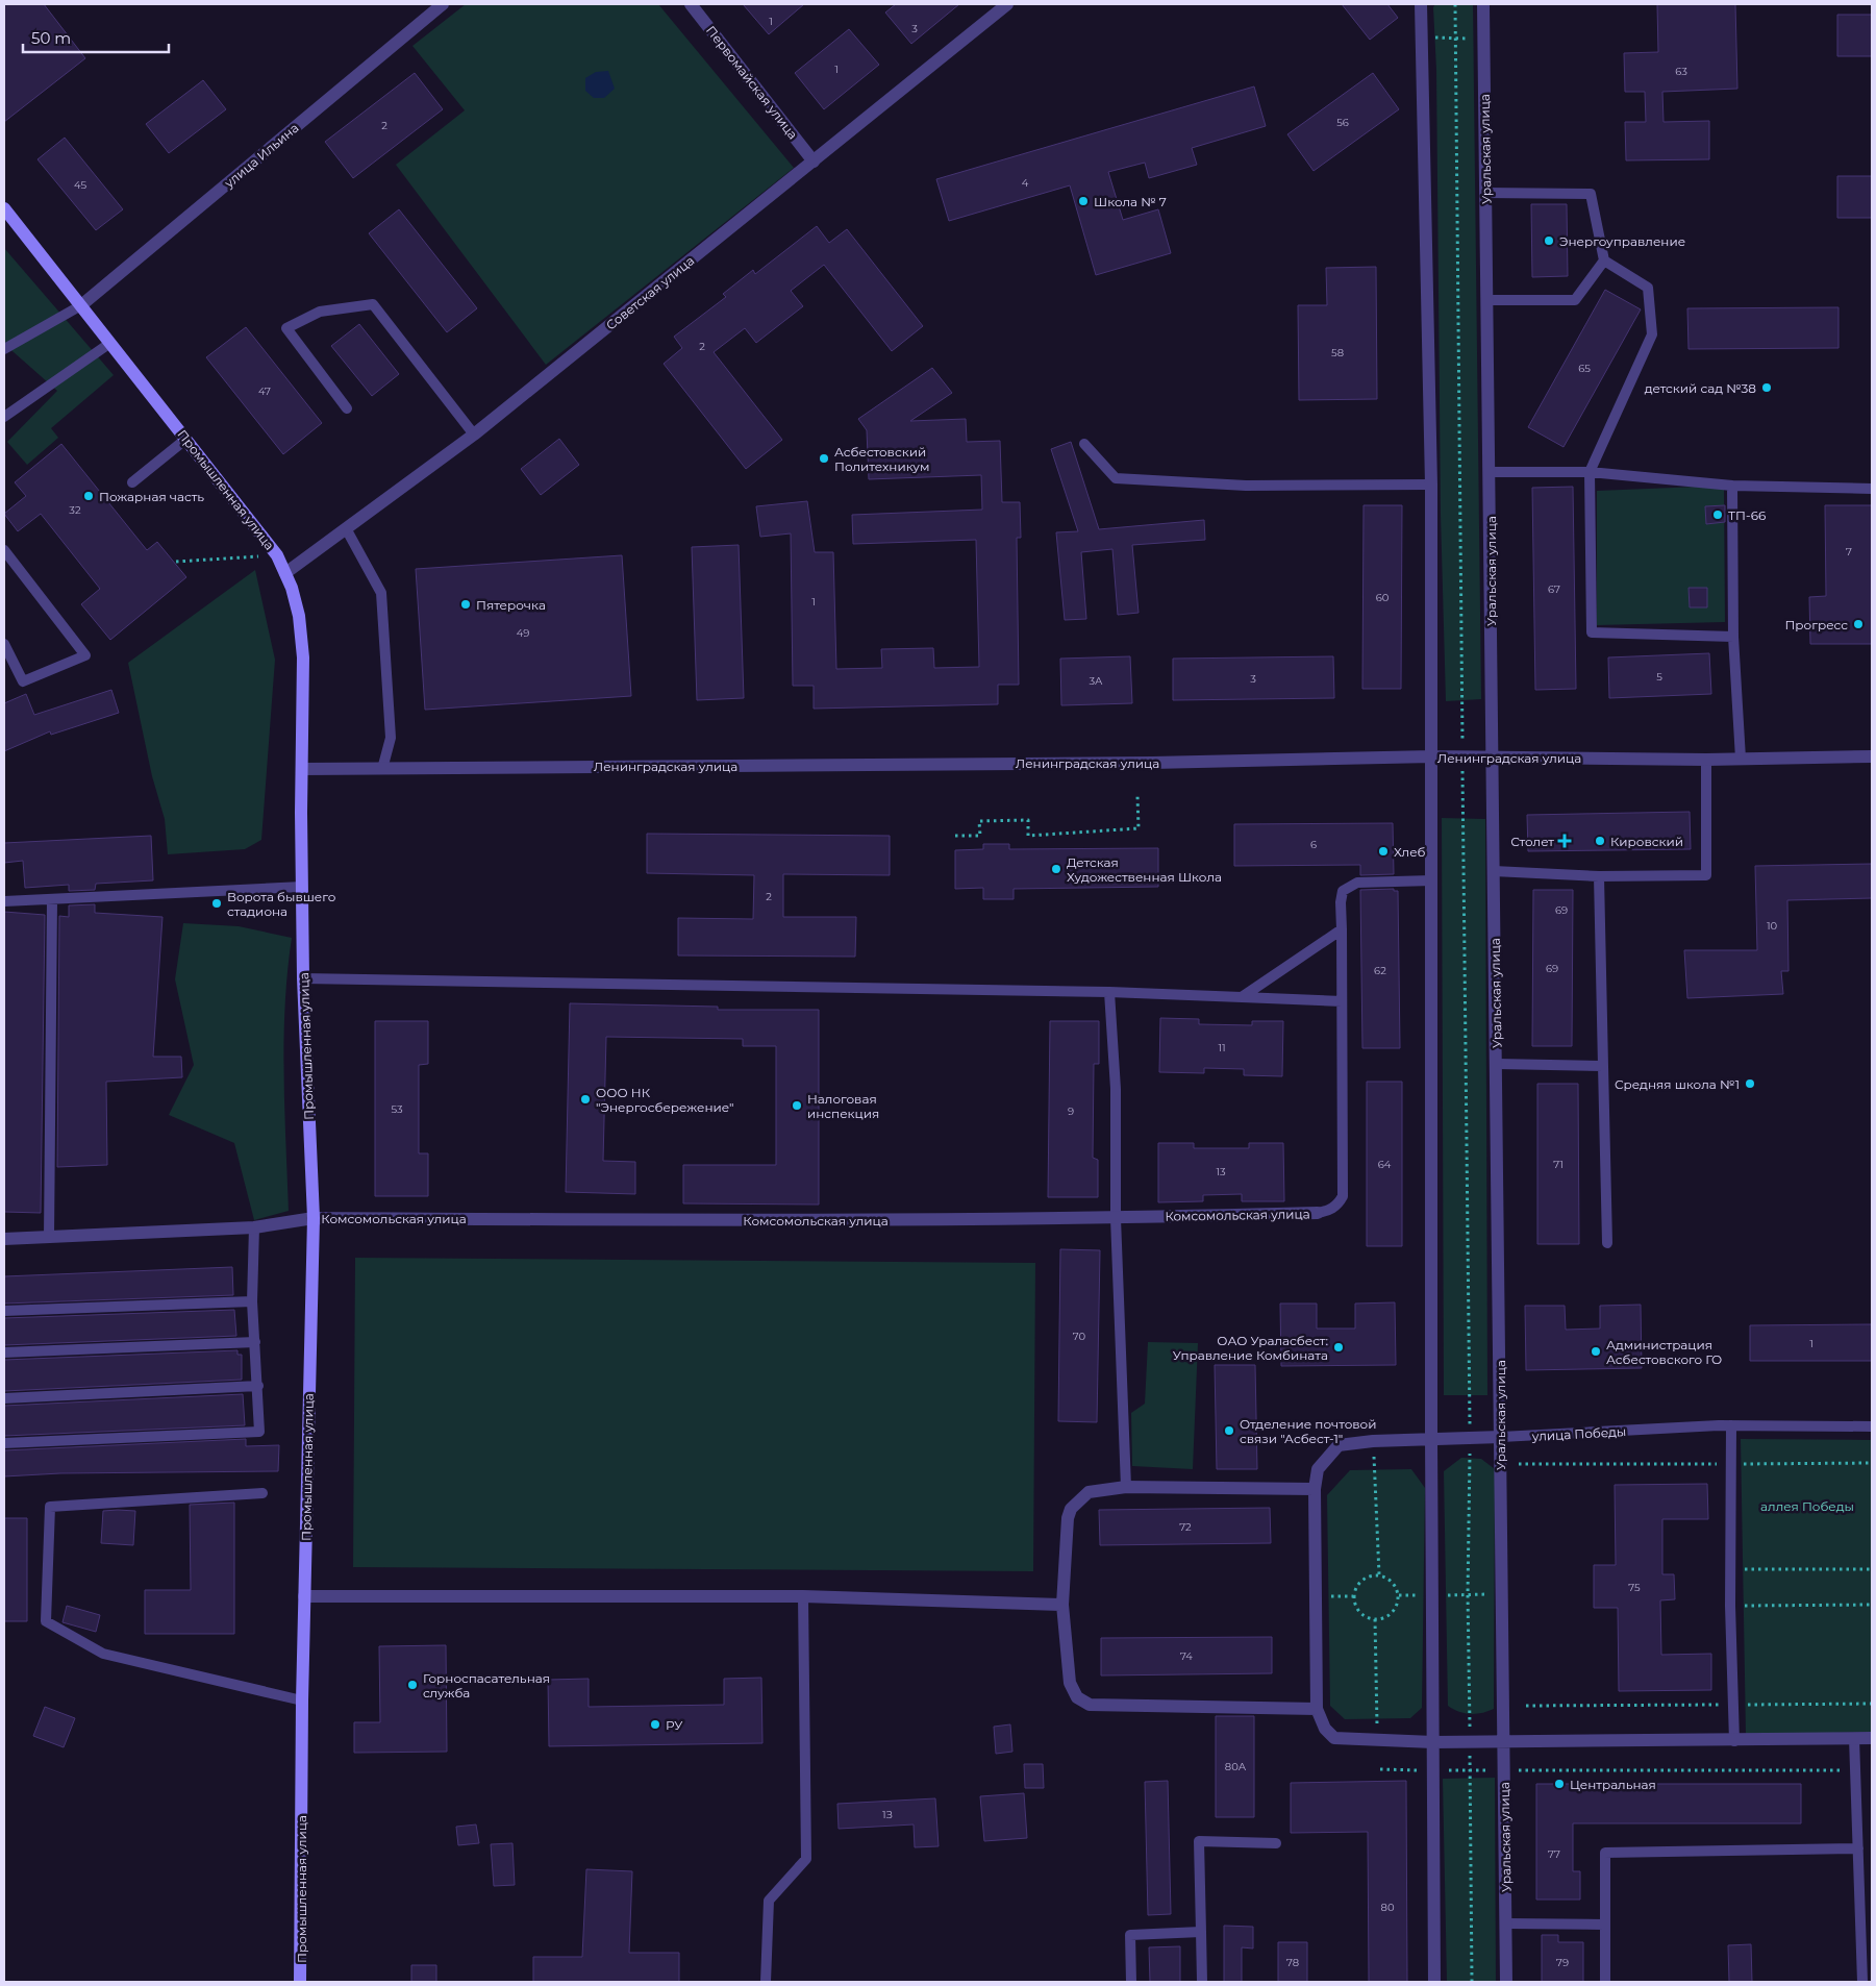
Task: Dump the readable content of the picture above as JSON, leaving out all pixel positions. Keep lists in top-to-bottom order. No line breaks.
{"streets":{"main road":["Промышленная улица"],"street":["Первомайская улица","Уральская улица","улица Ильина","Советская улица","Ленинградская улица","Комсомольская улица","улица Победы"]},"crossings":[["Первомайская улица","Советская улица"],["Уральская улица","Ленинградская улица"],["Уральская улица","улица Победы"],["улица Ильина","Промышленная улица"],["Советская улица","Промышленная улица"],["Промышленная улица","Ленинградская улица"],["Промышленная улица","Комсомольская улица"]],"parks":["аллея Победы"],"places":{"other":["Школа № 7","Энергоуправление","детский сад №38","Асбестовский Политехникум","Пожарная часть","ТП-66","Пятерочка","Прогресс","Кировский","Хлеб","Детская Художественная Школа","Ворота бывшего стадиона","Средняя школа №1","ООО НК \"Энергосбережение\"","Налоговая инспекция","ОАО Ураласбест: Управление Комбината","Администрация Асбестовского ГО","Отделение почтовой связи \"Асбест-1\"","Горноспасательная служба","РУ","Центральная"],"health":["Столет"]},"house_numbers":["1","3","1","63","56","2","4","45","2","58","65","47","32","7","67","60","1","49","5","3","3А","6","2","69","10","69","62","11","53","9","64","71","13","70","1","72","75","74","80А","1З","77","80","78","79"],"scale_bar":"50 m"}
